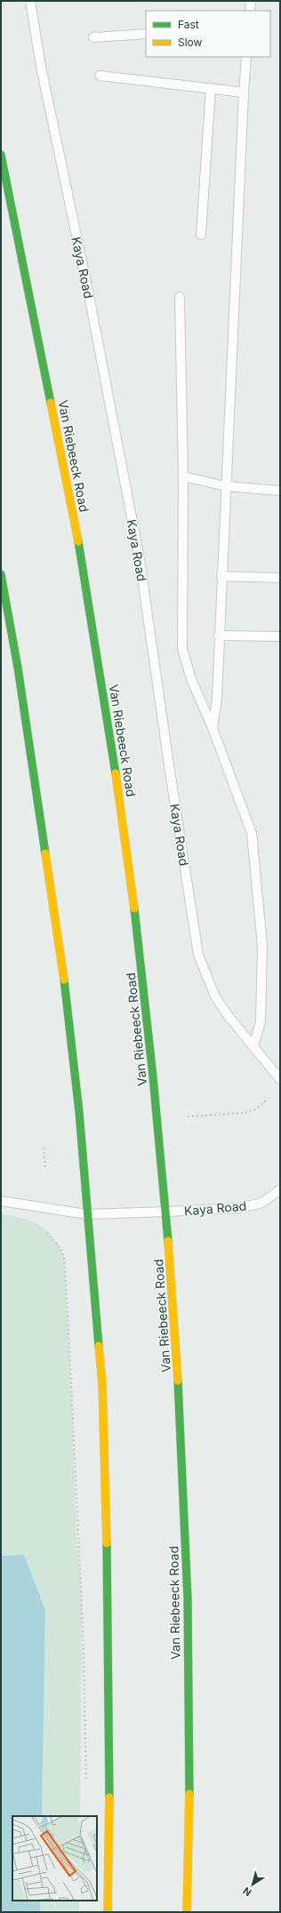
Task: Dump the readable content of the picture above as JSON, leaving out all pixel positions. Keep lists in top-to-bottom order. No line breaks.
{"streets":{"main road":["Van Riebeeck Road"],"lane":["Kaya Road"]},"crossings":[["Kaya Road","Van Riebeeck Road"]],"legend":["Fast","Slow"],"north":"bottom left"}
